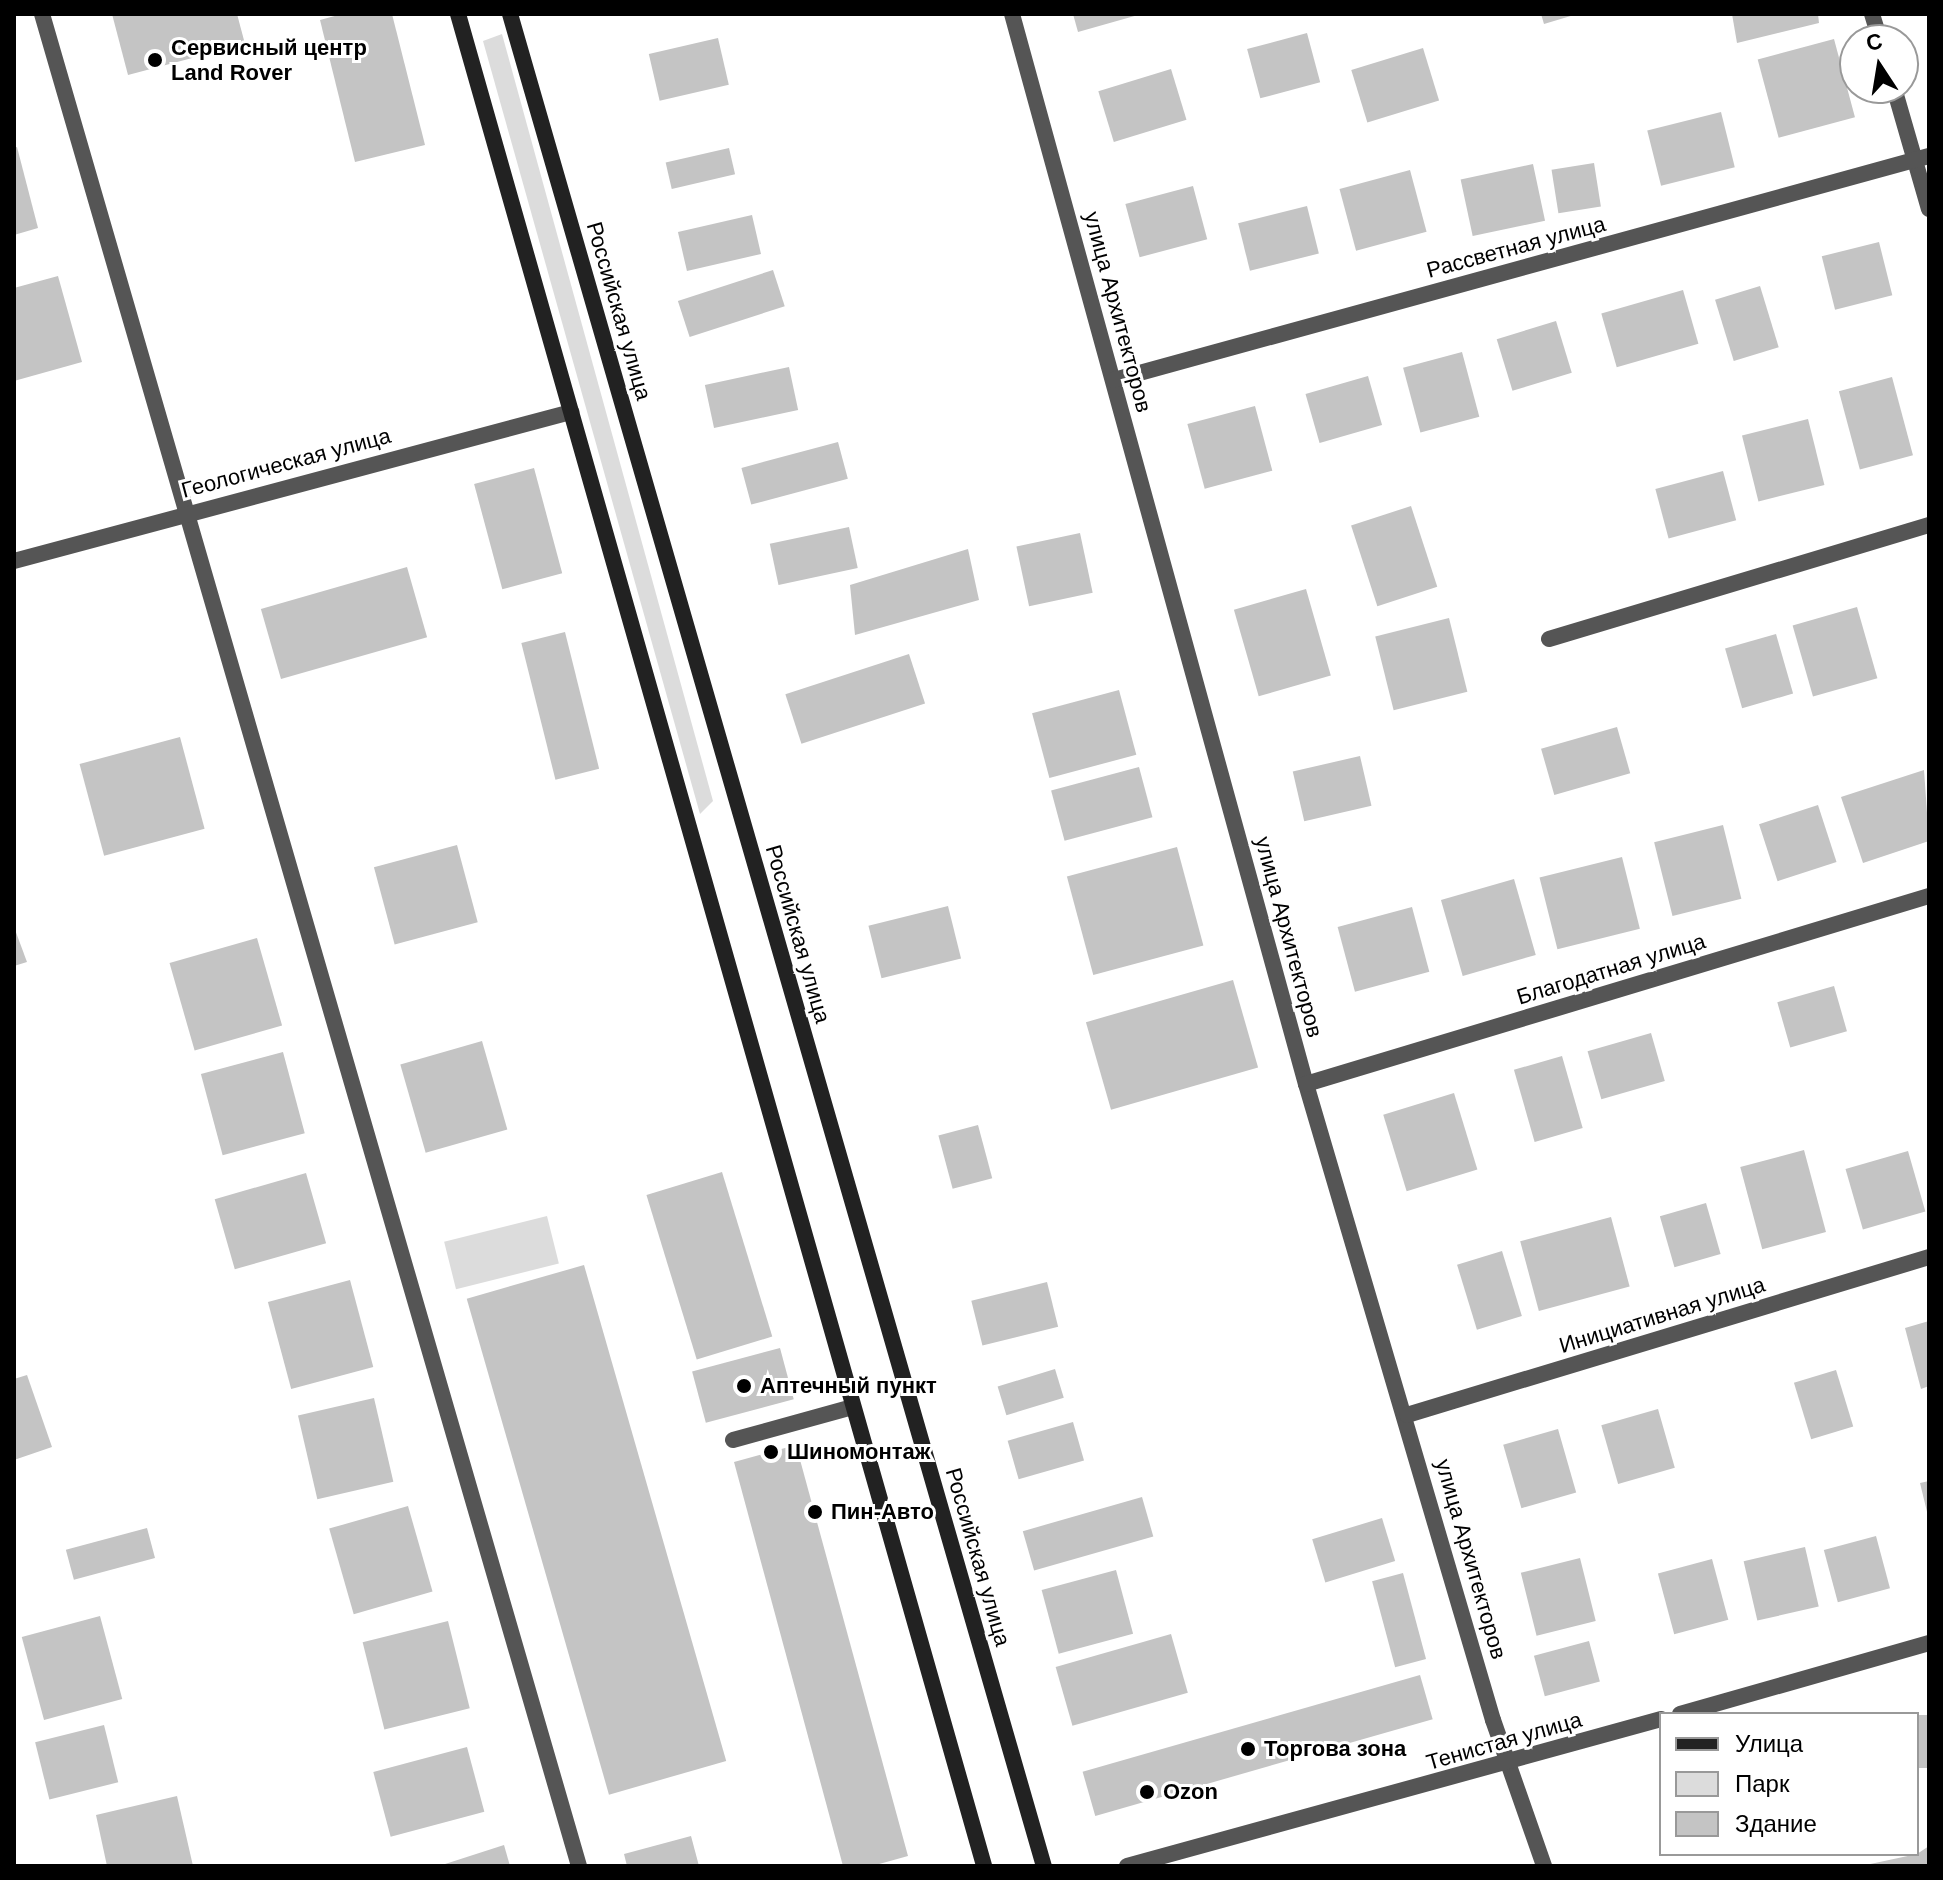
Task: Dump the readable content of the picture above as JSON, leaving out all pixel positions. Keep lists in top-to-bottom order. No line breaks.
{"streets":{"main road":["Российская улица"],"street":["Рассветная улица","улица Архитекторов","Геологическая улица","Благодатная улица","Инициативная улица","Тенистая улица"]},"crossings":[["Рассветная улица","улица Архитекторов"],["улица Архитекторов","Благодатная улица"],["улица Архитекторов","Инициативная улица"],["улица Архитекторов","Тенистая улица"]],"places":["Сервисный центр Land Rover","Аптечный пункт","Шиномонтаж","Пин-Авто","Торгова зона","Ozon"],"legend":["Улица","Парк","Здание"],"north":"top"}
